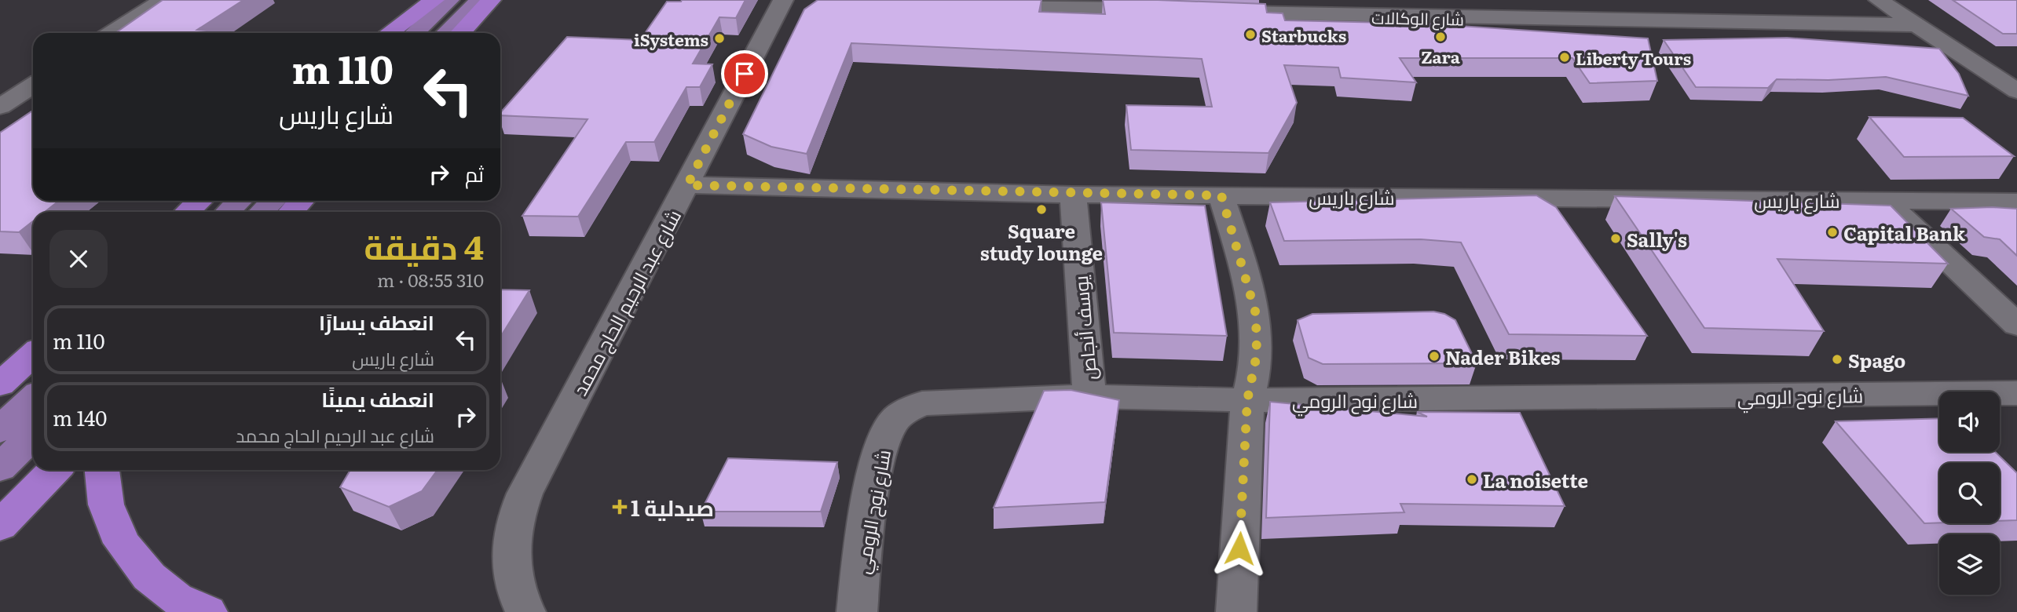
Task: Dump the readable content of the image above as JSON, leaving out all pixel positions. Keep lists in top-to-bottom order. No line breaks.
{"streets":{"street":["شارع الوكالات","شارع باريس","شارع عبد الرحيم الحاج محمد","يوسف أنجاص","شارع نوح الرومي"]},"crossings":[["شارع باريس","شارع عبد الرحيم الحاج محمد"],["شارع باريس","يوسف أنجاص"],["يوسف أنجاص","شارع نوح الرومي"]],"places":{"other":["Starbucks","Zara","iSystems","Liberty Tours","Square study lounge","Capital Bank","Sally's","Nader Bikes","Spago","La noisette"],"health":["صيدلية 1"]},"page":{"turn":["110 m","شارع باريس"],"then":"ثم","heading":["4 دقيقة","310 m · 08:55"],"list":[{"name":"انعطف يسارًا","note":"شارع باريس","value":"110 m"},{"name":"انعطف يمينًا","note":"شارع عبد الرحيم الحاج محمد","value":"140 m"}]}}
